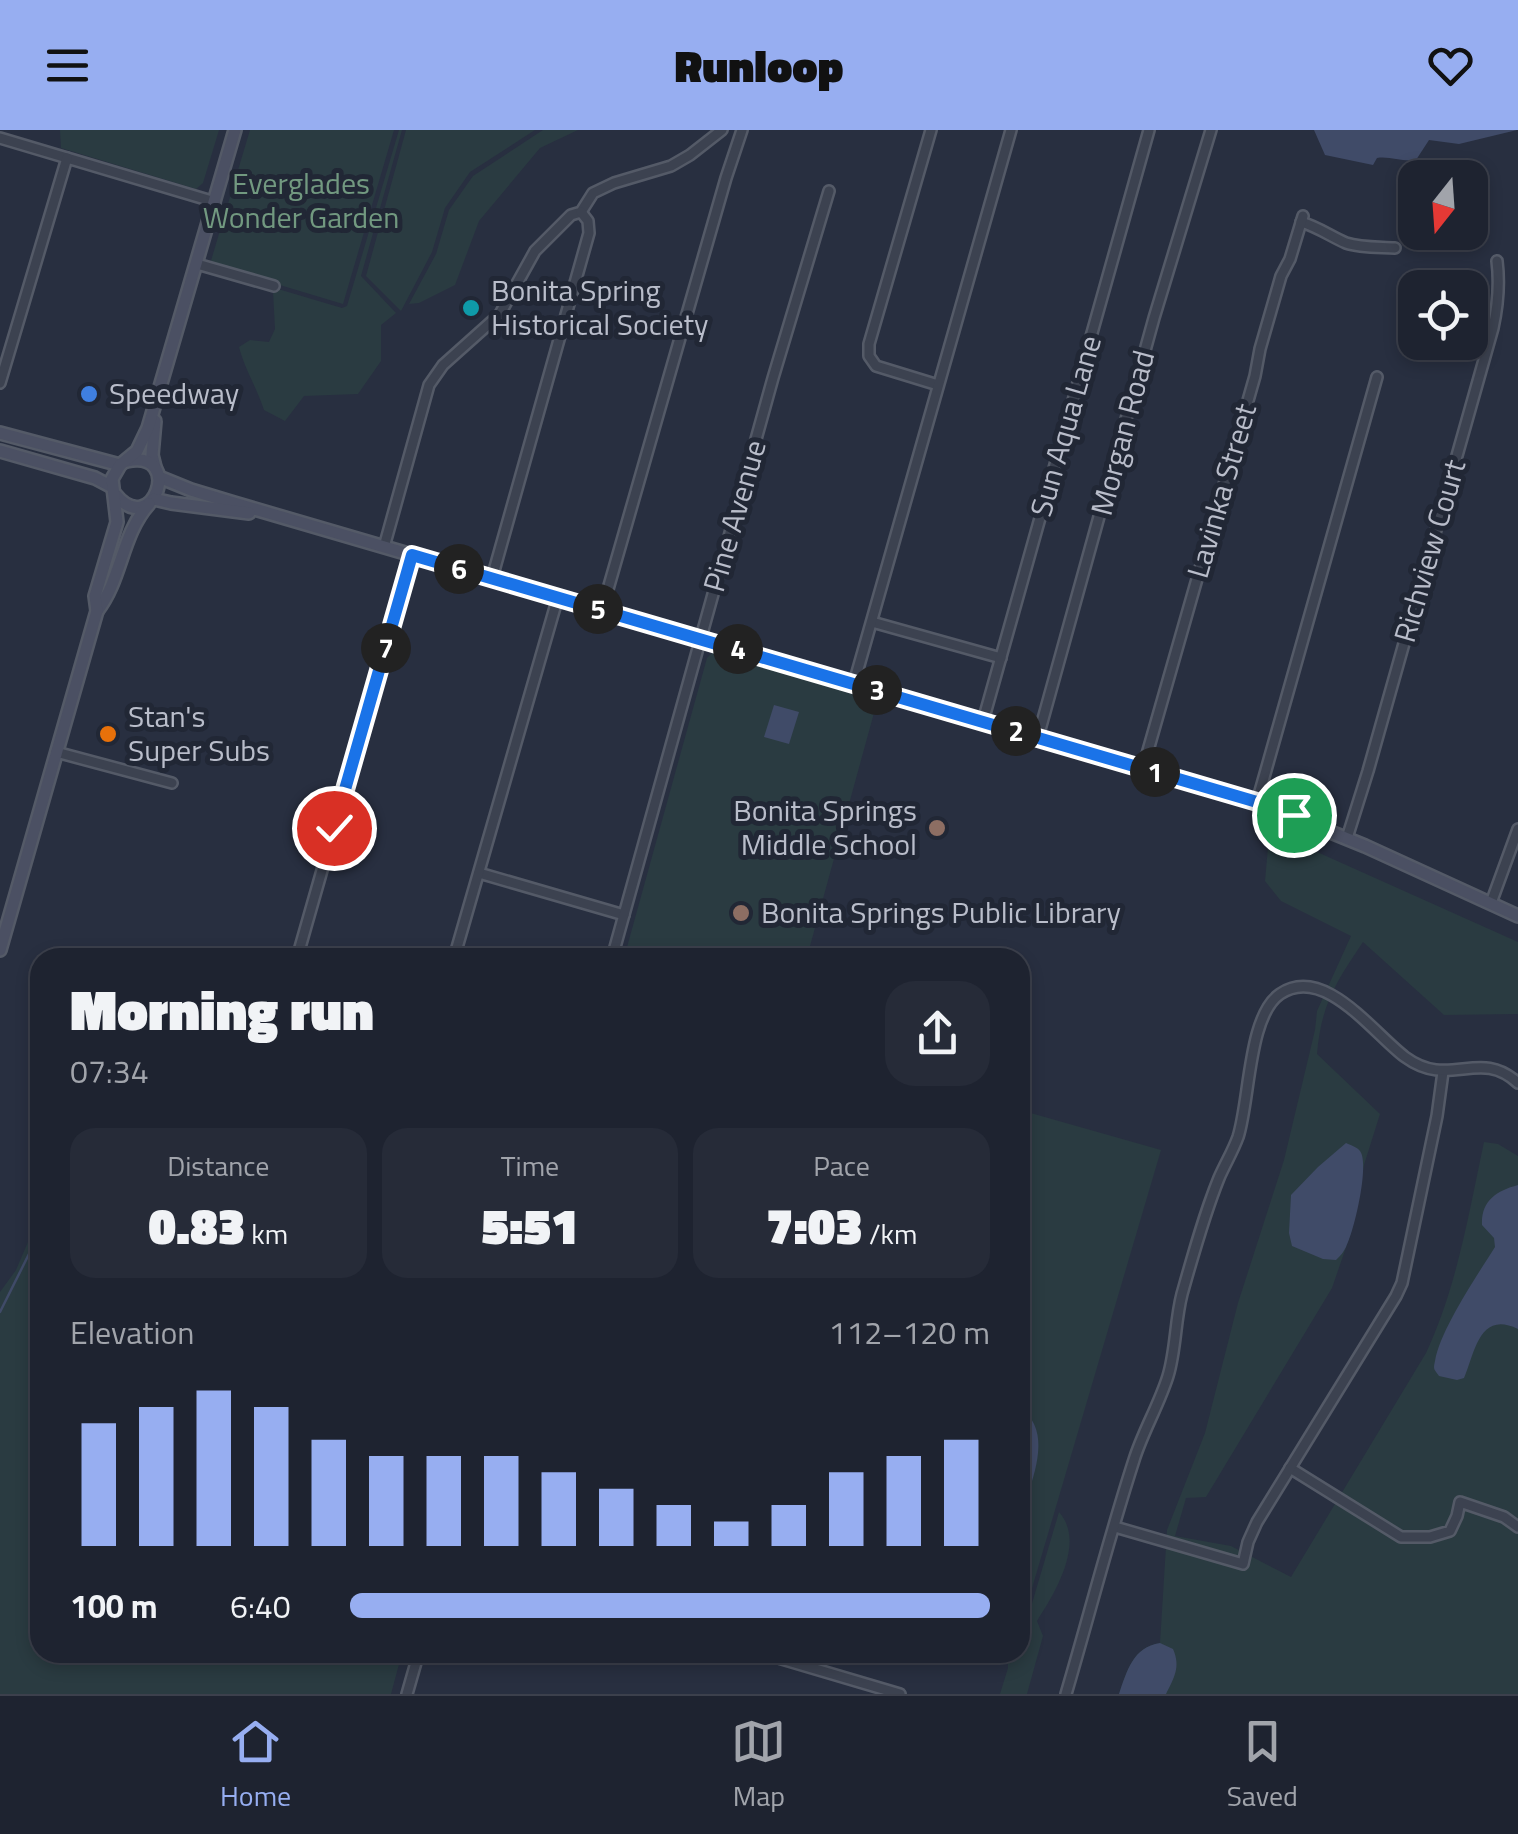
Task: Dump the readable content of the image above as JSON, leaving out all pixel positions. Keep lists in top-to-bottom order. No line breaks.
{"streets":{"street":["Sun Aqua Lane","Morgan Road","Lavinka Street","Pine Avenue","Richview Court"]},"parks":["Everglades Wonder Garden"],"places":["Bonita Spring Historical Society","Speedway","Stan's Super Subs","Bonita Springs Middle School","Bonita Springs Public Library"],"north":"bottom","page":{"header":"Runloop","pins":["6","5","7","4","3","2","1"],"heading":["Morning run","07:34"],"stats":[["Distance","0.83 km"],["Time","5:51"],["Pace","7:03 /km"]],"chart":["Elevation","112–120 m"],"list":[{"name":"100 m","note":"6:40"}],"tabs":["Home","Map","Saved"]}}
